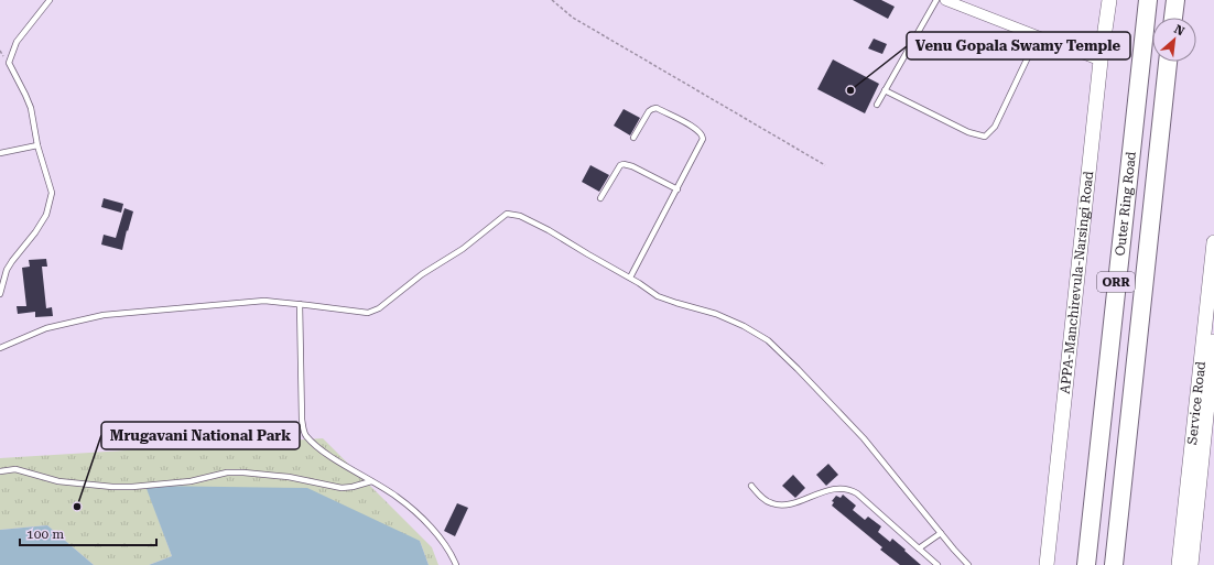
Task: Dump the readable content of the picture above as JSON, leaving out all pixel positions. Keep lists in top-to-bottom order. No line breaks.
{"streets":{"highway":["Outer Ring Road","ORR"],"main road":["APPA-Manchirevula-Narsingi Road","Service Road"]},"places":["Venu Gopala Swamy Temple","Mrugavani National Park"],"scale_bar":"100 m","north":"top right"}
